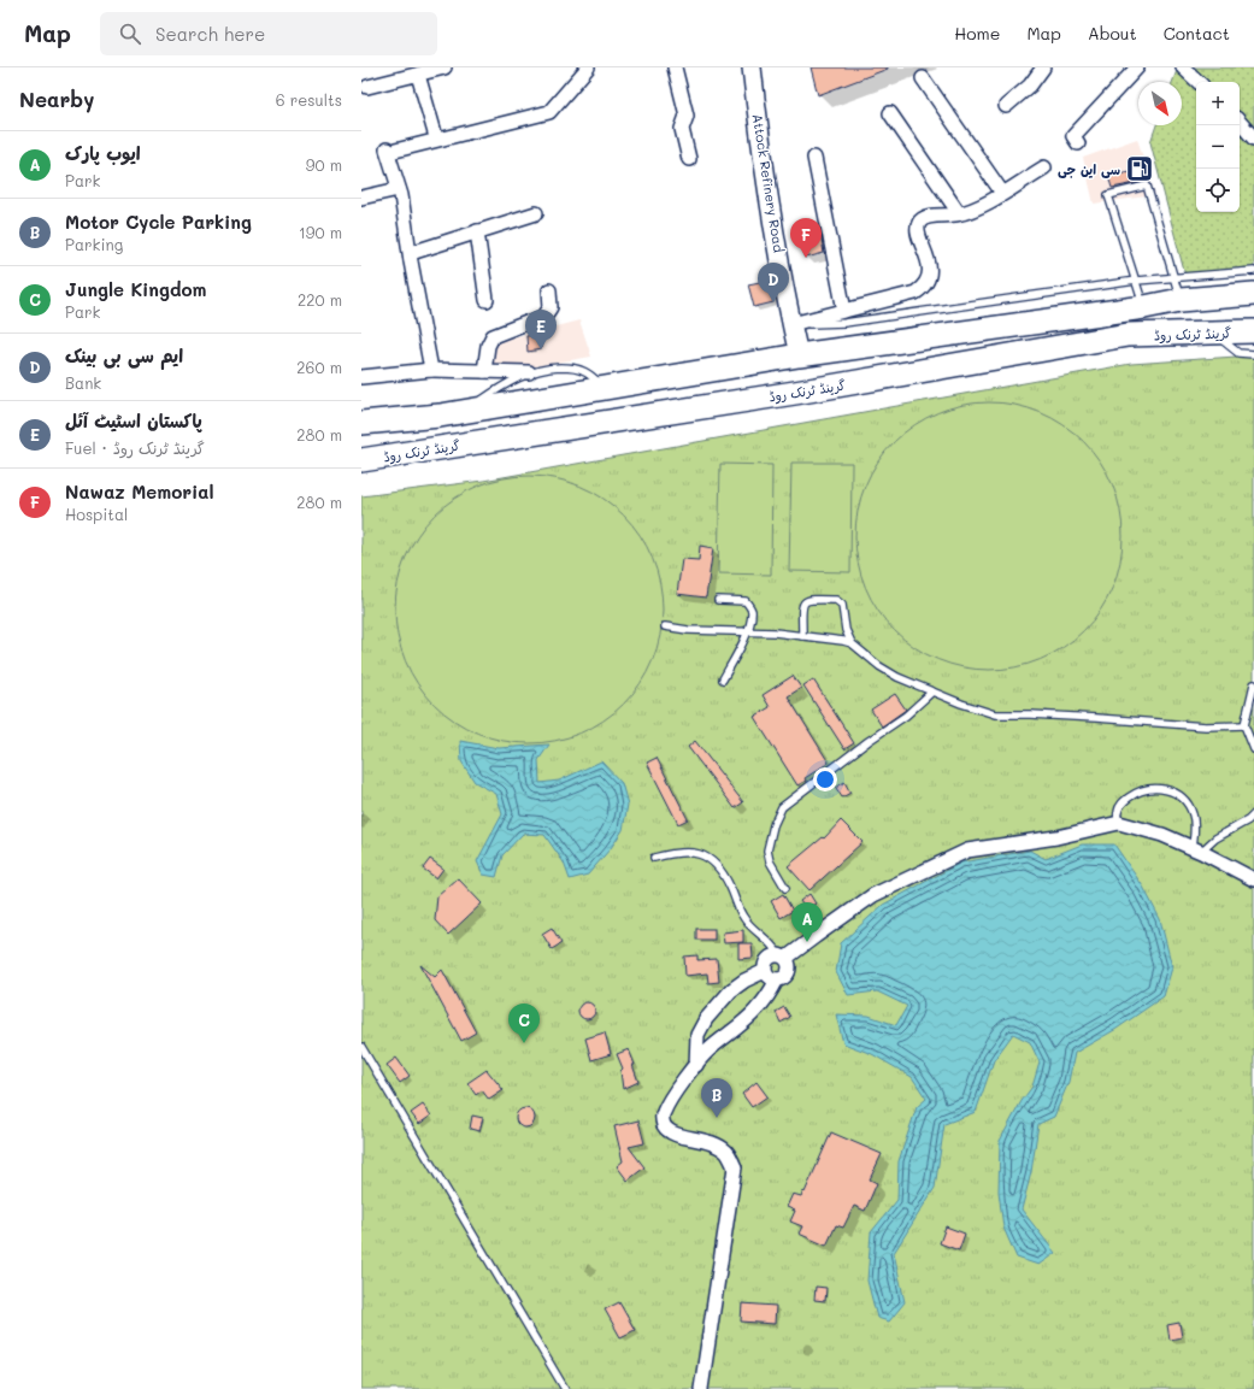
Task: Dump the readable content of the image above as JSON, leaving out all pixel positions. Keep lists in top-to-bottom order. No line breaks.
{"streets":{"highway":["گرینڈ ٹرنک روڈ"],"street":["Attock Refinery Road"]},"places":{"fuel station":["سی این جی"]},"north":"bottom right","page":{"header":"Map","search":"Search here","nav":["Home","Map","About","Contact"],"heading":["Nearby","6 results"],"map_buttons":["+","−"],"list":[{"mark":"A","name":"ایوب پارک","note":"Park","value":"90 m"},{"mark":"B","name":"Motor Cycle Parking","note":"Parking","value":"190 m"},{"mark":"C","name":"Jungle Kingdom","note":"Park","value":"220 m"},{"mark":"D","name":"ایم سی بی بینک","note":"Bank","value":"260 m"},{"mark":"E","name":"پاکستان اسٹیٹ آئل","note":"Fuel · گرینڈ ٹرنک روڈ","value":"280 m"},{"mark":"F","name":"Nawaz Memorial","note":"Hospital","value":"280 m"}],"pins":["F","D","E","A","C","B"]}}
